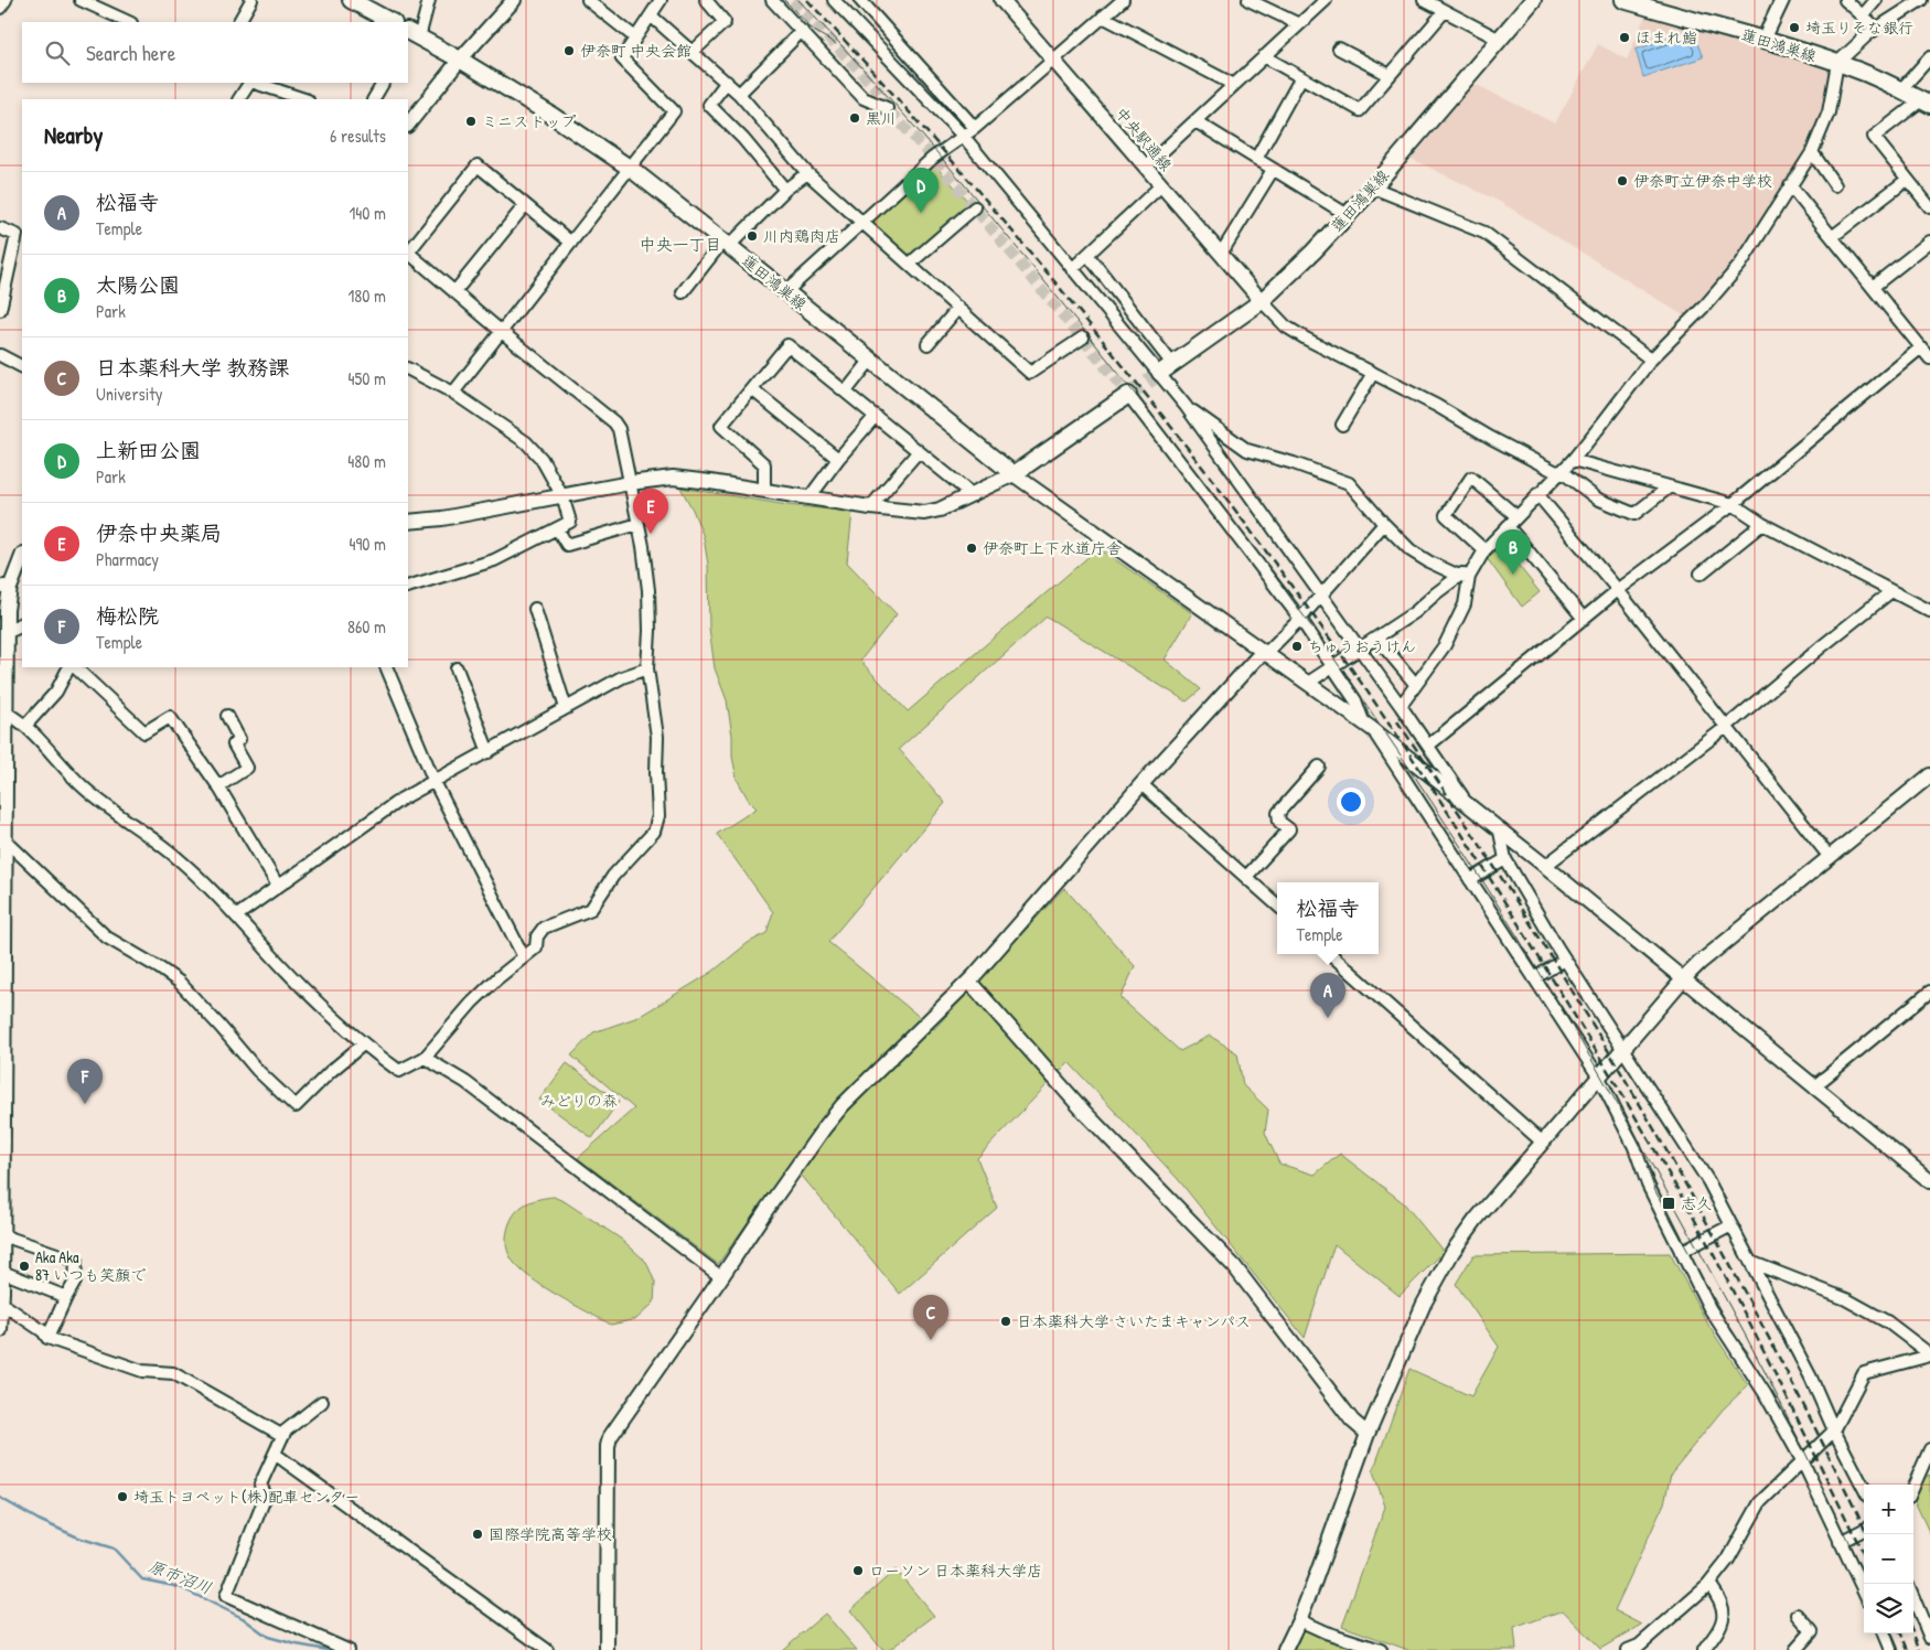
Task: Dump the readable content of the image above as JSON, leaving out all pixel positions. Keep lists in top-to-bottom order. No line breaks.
{"streets":{"main road":["蓮田鴻巣線"],"street":["中央駅通線"]},"crossings":[["蓮田鴻巣線","中央駅通線"]],"districts":["中央一丁目"],"water":["原市沼川"],"parks":["みどりの森"],"places":{"other":["埼玉りそな銀行","ほまれ鮨","伊奈町 中央会館","黒川","ミニストップ","伊奈町立伊奈中学校","川内鶏肉店","伊奈町上下水道庁舎","ちゅうおうけん","Aka Aka 87 いつも笑顔で","日本薬科大学 さいたまキャンパス","埼玉トヨペット(株)配車センター","国際学院高等学校","ローソン 日本薬科大学店"],"transit":["志久"]},"page":{"search":"Search here","heading":["Nearby","6 results"],"pins":["D","E","B","A","F","C"],"list":[{"mark":"A","name":"松福寺","note":"Temple","value":"140 m"},{"mark":"B","name":"太陽公園","note":"Park","value":"180 m"},{"mark":"C","name":"日本薬科大学 教務課","note":"University","value":"450 m"},{"mark":"D","name":"上新田公園","note":"Park","value":"480 m"},{"mark":"E","name":"伊奈中央薬局","note":"Pharmacy","value":"490 m"},{"mark":"F","name":"梅松院","note":"Temple","value":"860 m"}],"popup":["松福寺","Temple"],"map_buttons":["+","−"]}}
